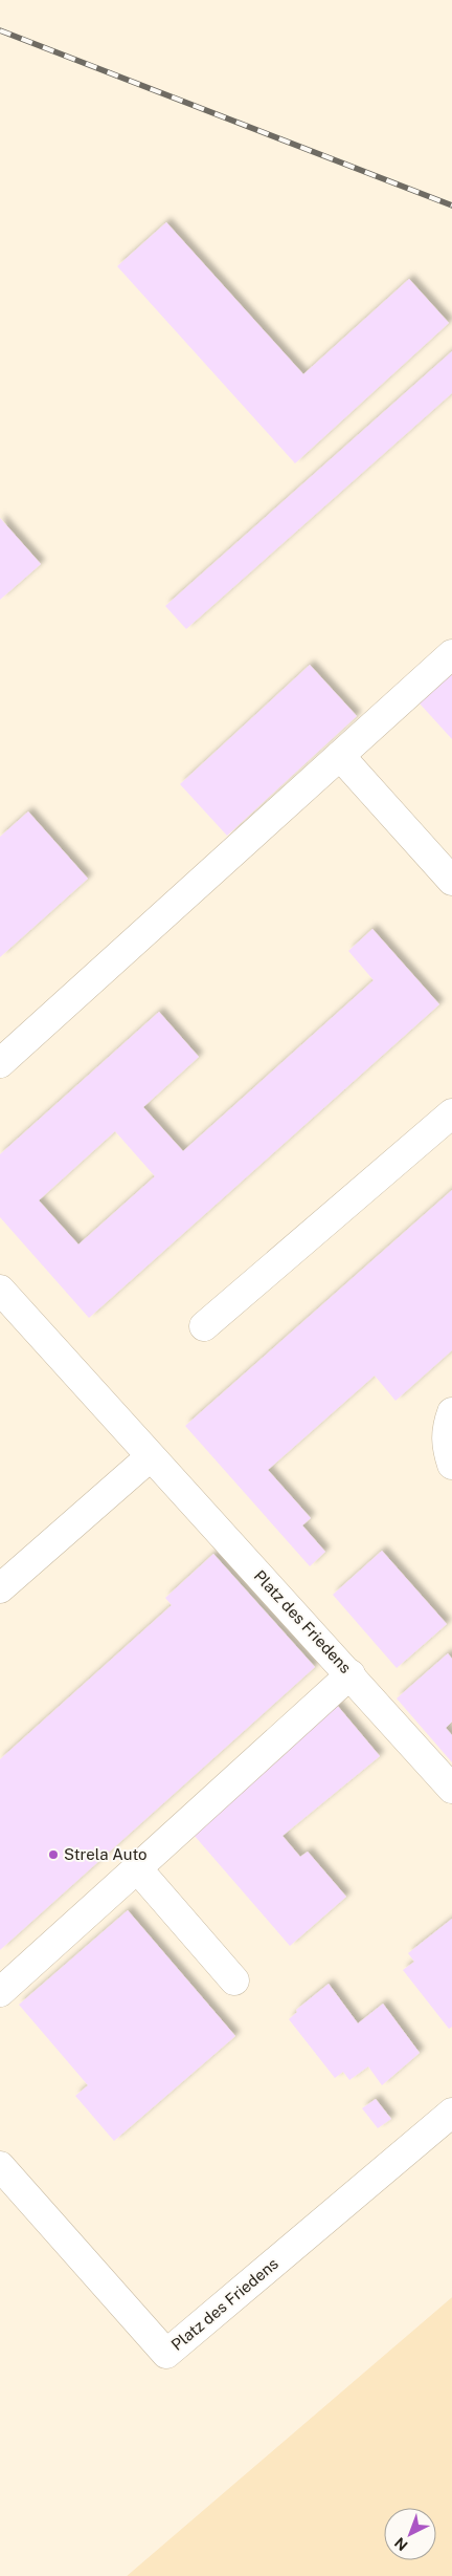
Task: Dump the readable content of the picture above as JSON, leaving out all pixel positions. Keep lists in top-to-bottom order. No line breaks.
{"streets":{"lane":["Platz des Friedens"]},"places":["Strela Auto"],"north":"bottom left"}
